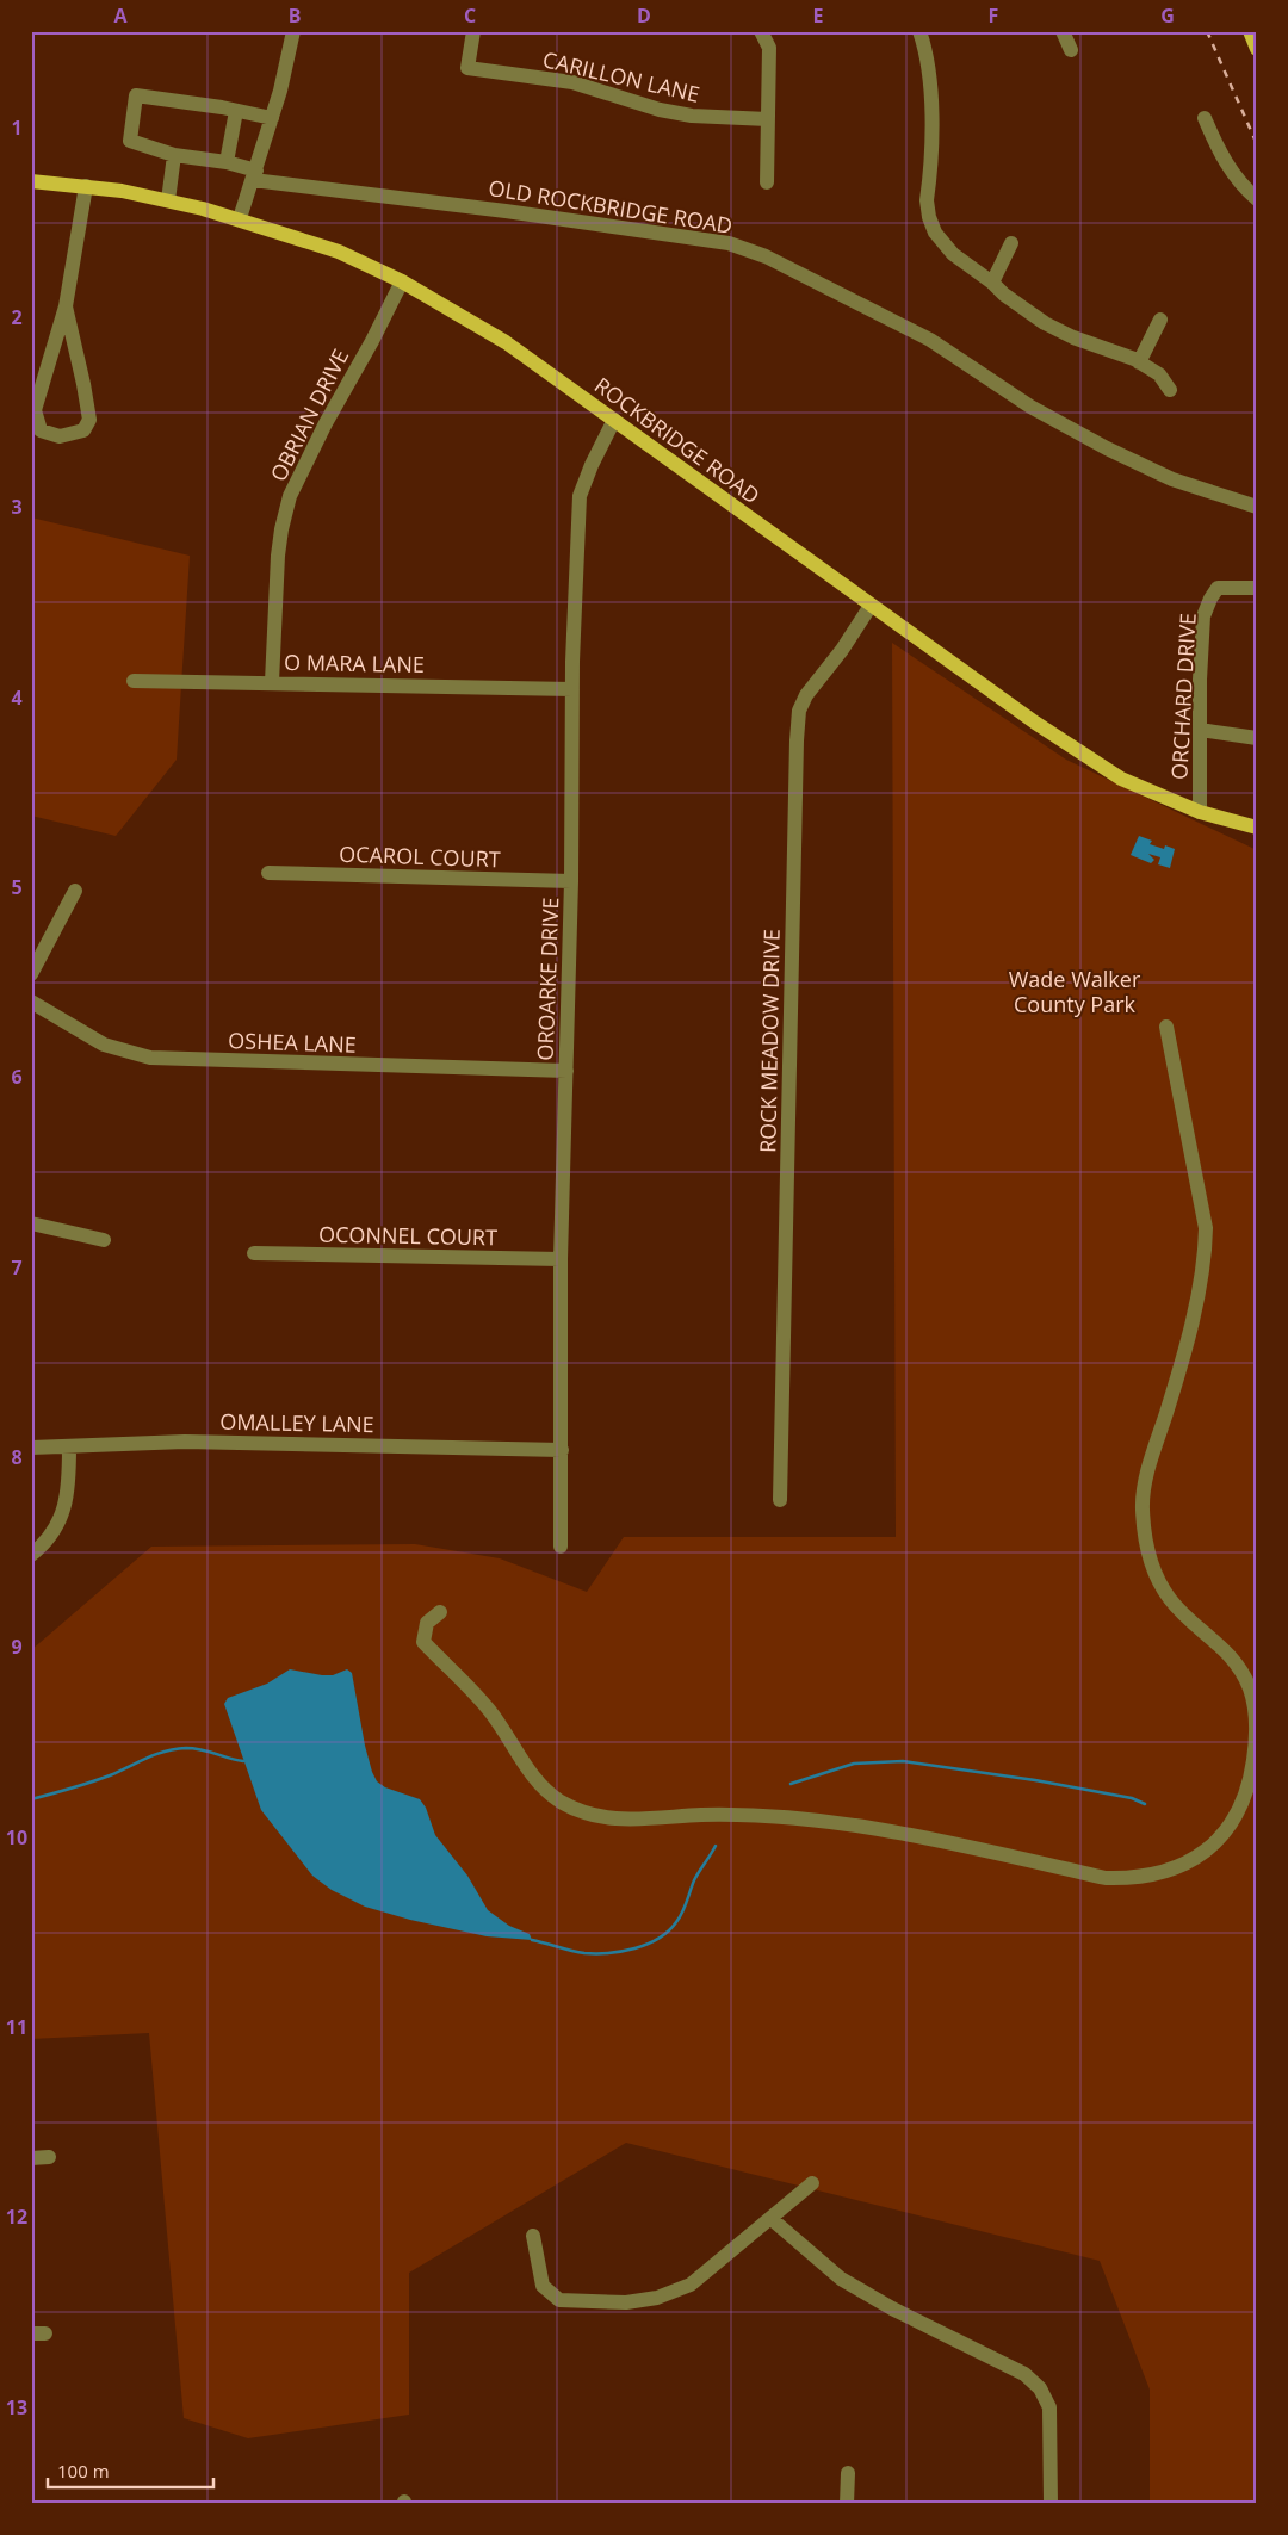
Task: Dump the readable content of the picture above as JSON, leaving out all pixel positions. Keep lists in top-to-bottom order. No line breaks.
{"streets":{"main road":["ROCKBRIDGE ROAD"],"street":["CARILLON LANE","OLD ROCKBRIDGE ROAD","OBRIAN DRIVE","O MARA LANE","ORCHARD DRIVE","OCAROL COURT","OROARKE DRIVE","ROCK MEADOW DRIVE","OSHEA LANE","OCONNEL COURT","OMALLEY LANE"]},"crossings":[["OBRIAN DRIVE","ROCKBRIDGE ROAD"],["OBRIAN DRIVE","O MARA LANE"],["ROCKBRIDGE ROAD","ORCHARD DRIVE"],["ROCKBRIDGE ROAD","OROARKE DRIVE"],["ROCKBRIDGE ROAD","ROCK MEADOW DRIVE"],["O MARA LANE","OROARKE DRIVE"],["OCAROL COURT","OROARKE DRIVE"],["OROARKE DRIVE","OSHEA LANE"],["OROARKE DRIVE","OCONNEL COURT"],["OROARKE DRIVE","OMALLEY LANE"]],"parks":["Wade Walker County Park"],"scale_bar":"100 m","grid":{"columns":["A","B","C","D","E","F","G"],"rows":["1","2","3","4","5","6","7","8","9","10","11","12","13"]}}
